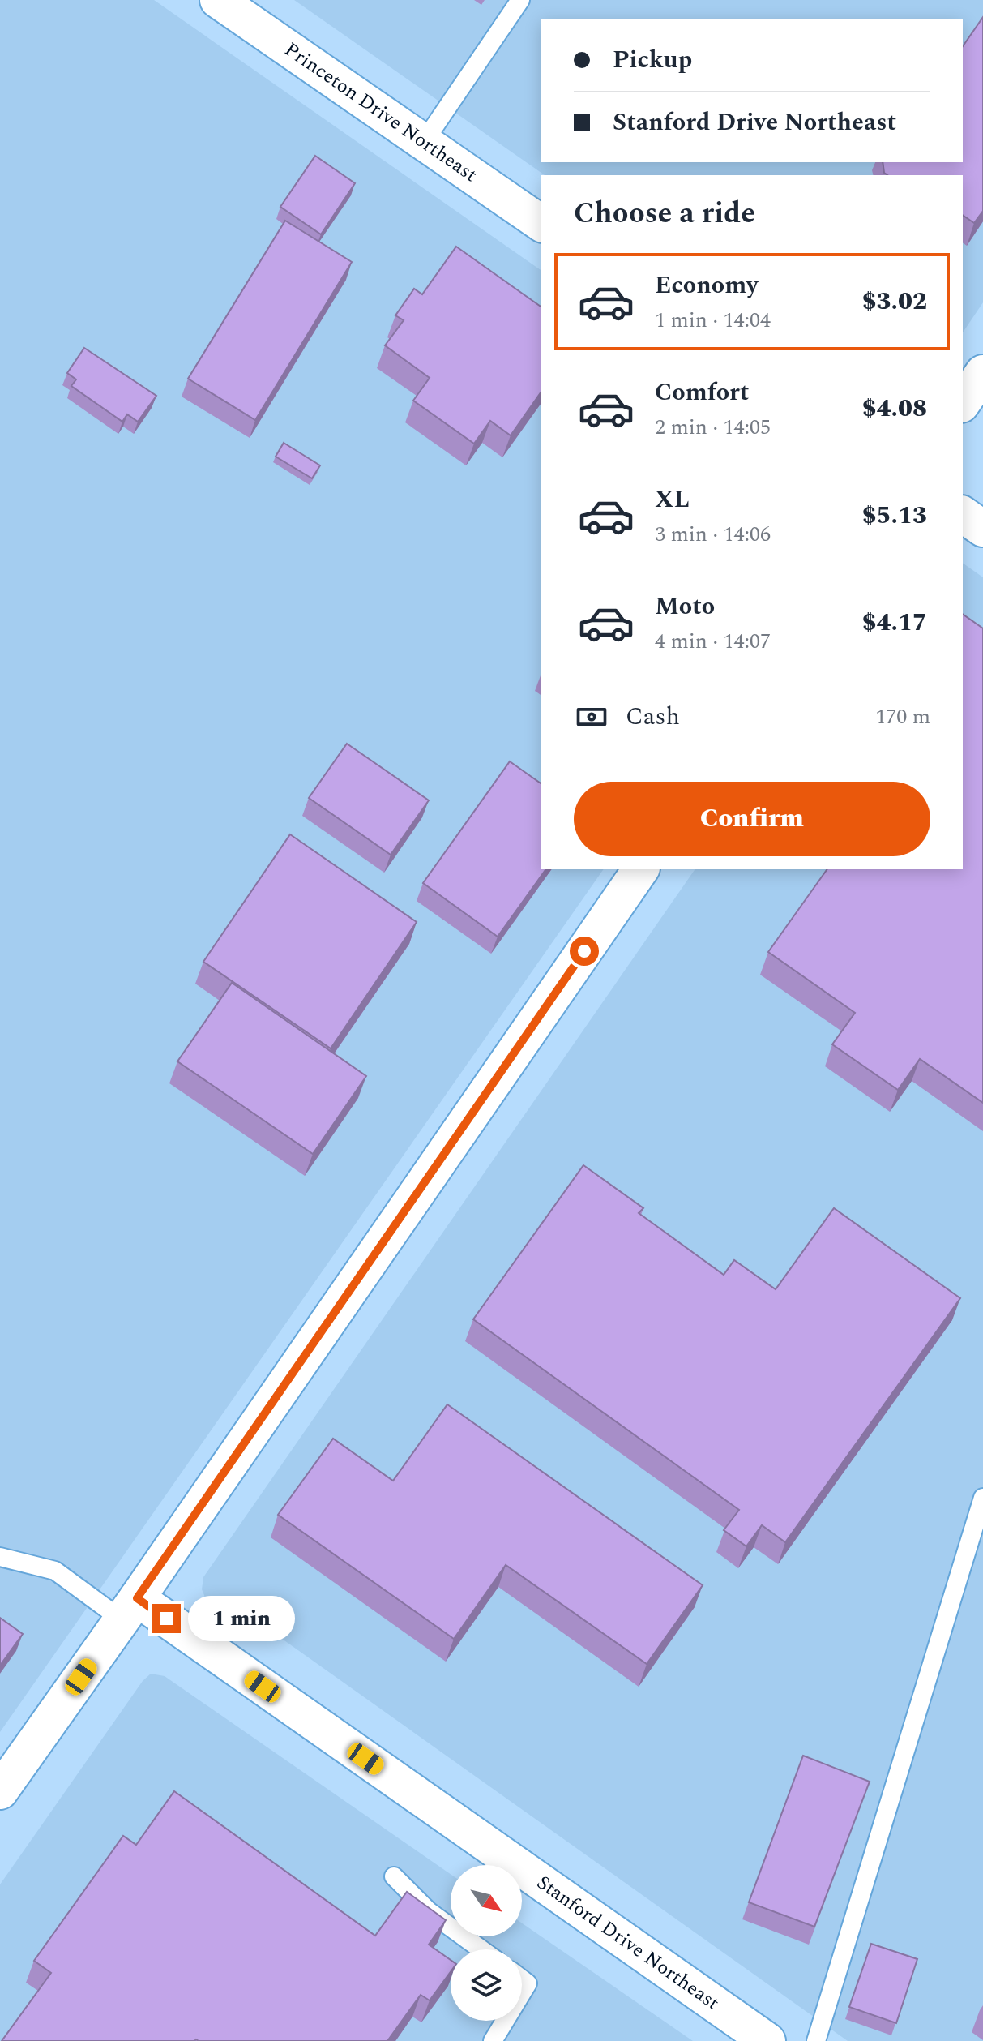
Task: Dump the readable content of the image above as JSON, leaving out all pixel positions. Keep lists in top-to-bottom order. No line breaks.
{"streets":{"street":["Princeton Drive Northeast","Stanford Drive Northeast"]},"north":"bottom right","page":{"banner":["Pickup","Stanford Drive Northeast"],"heading":"Choose a ride","list":[{"name":"Economy","note":"1 min · 14:04","value":"$3.02"},{"name":"Comfort","note":"2 min · 14:05","value":"$4.08"},{"name":"XL","note":"3 min · 14:06","value":"$5.13"},{"name":"Moto","note":"4 min · 14:07","value":"$4.17"}],"pay":["Cash","170 m"],"buttons":"Confirm","bubble":"1 min"}}
